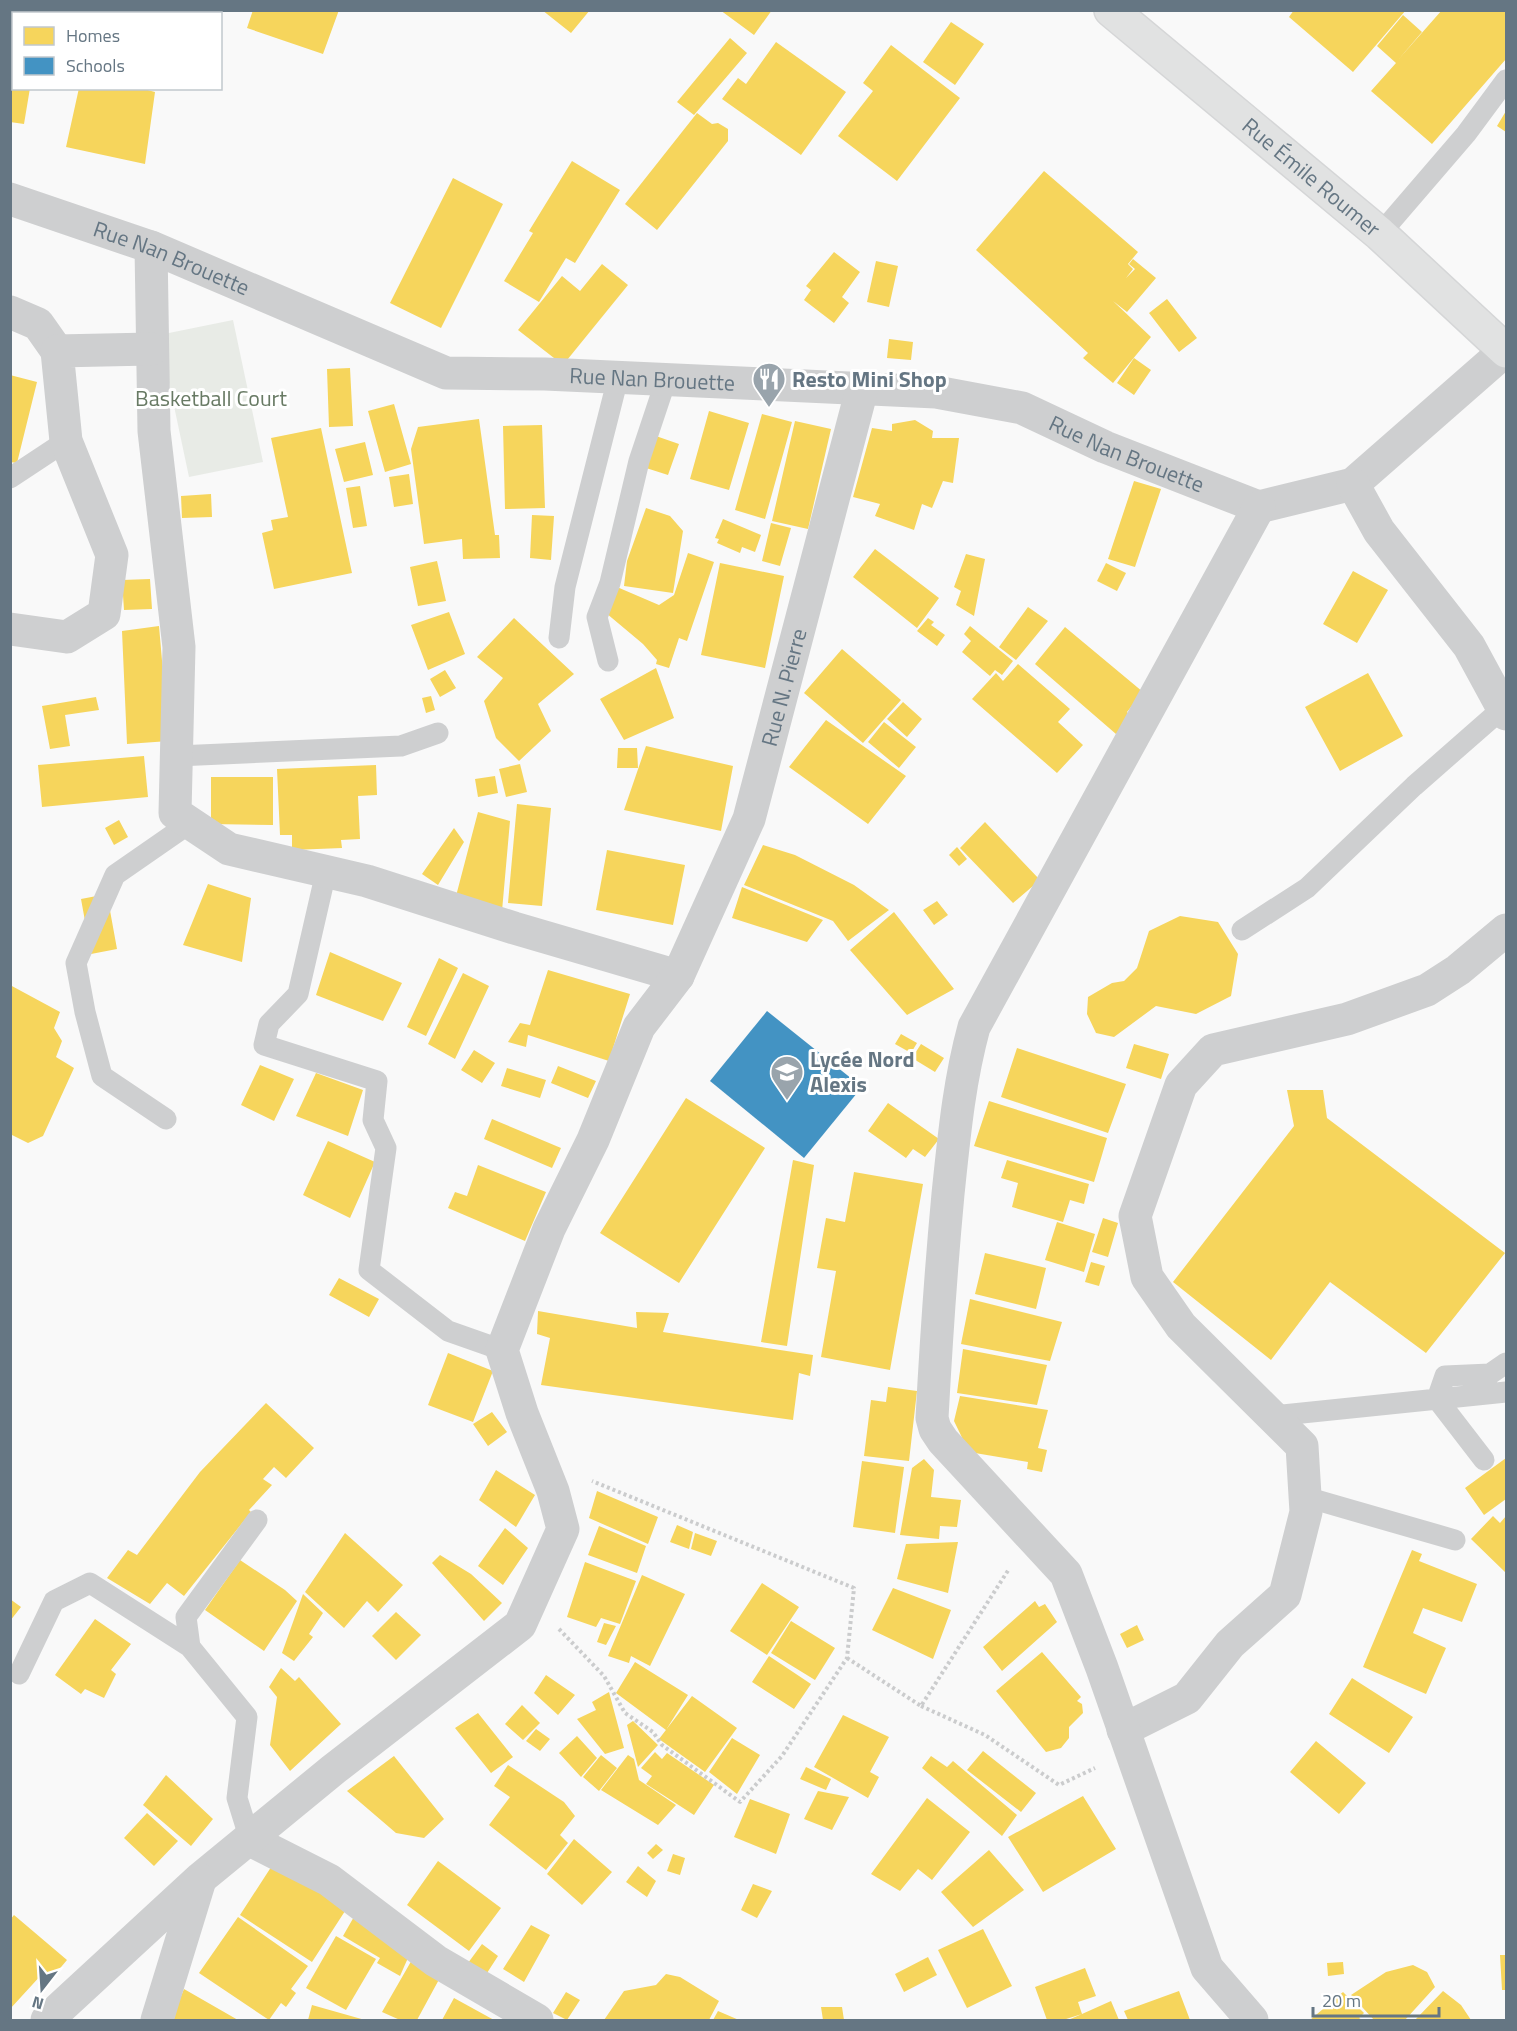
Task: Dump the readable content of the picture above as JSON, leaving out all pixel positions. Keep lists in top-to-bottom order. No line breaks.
{"streets":{"street":["Rue Émile Roumer","Rue Nan Brouette","Rue N. Pierre"]},"crossings":[["Rue Nan Brouette","Rue N. Pierre"]],"parks":["Basketball Court"],"places":{"restaurant":["Resto Mini Shop"],"school or university":["Lycée Nord Alexis"]},"legend":["Homes","Schools"],"scale_bar":"20 m","north":"bottom"}
